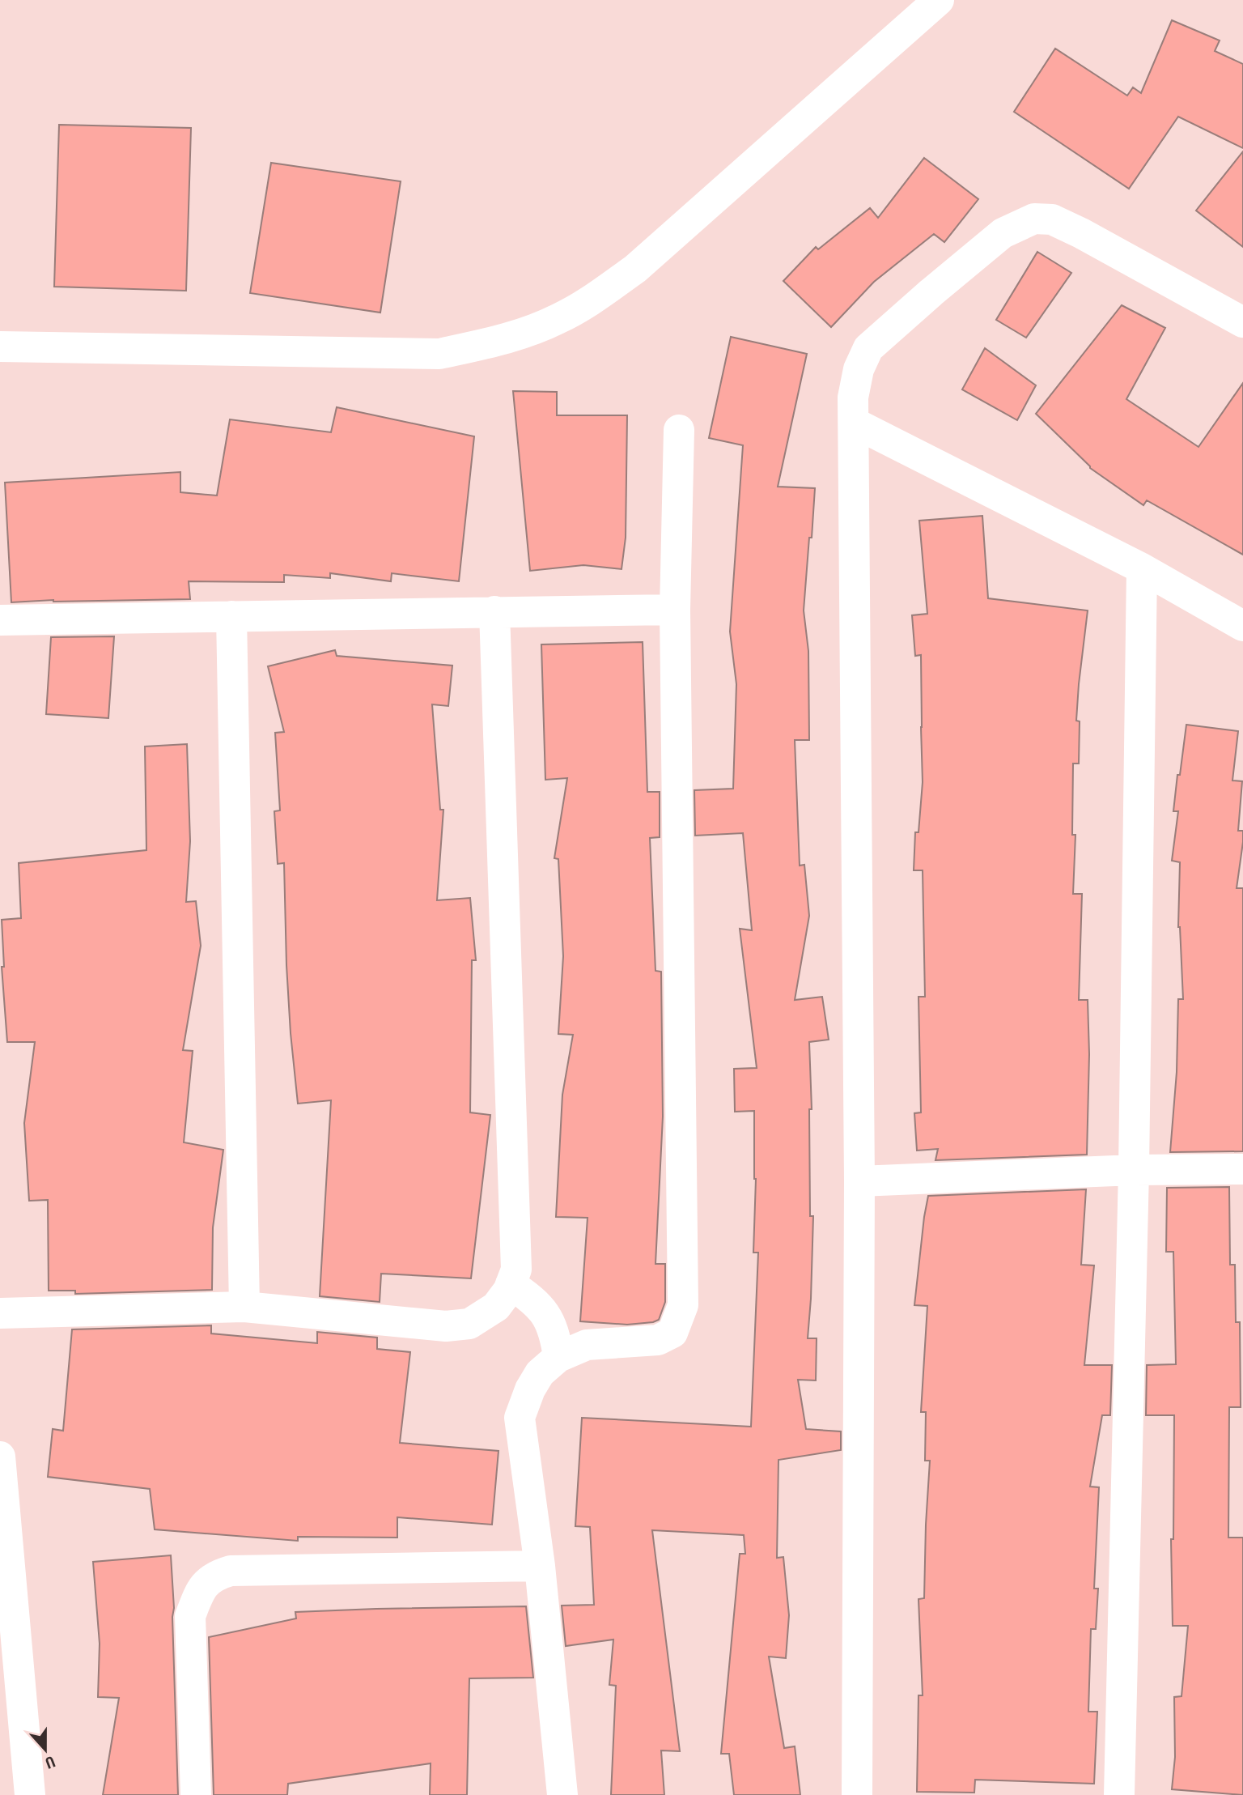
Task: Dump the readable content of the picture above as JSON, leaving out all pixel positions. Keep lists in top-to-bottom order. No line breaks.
{"north":"bottom"}
